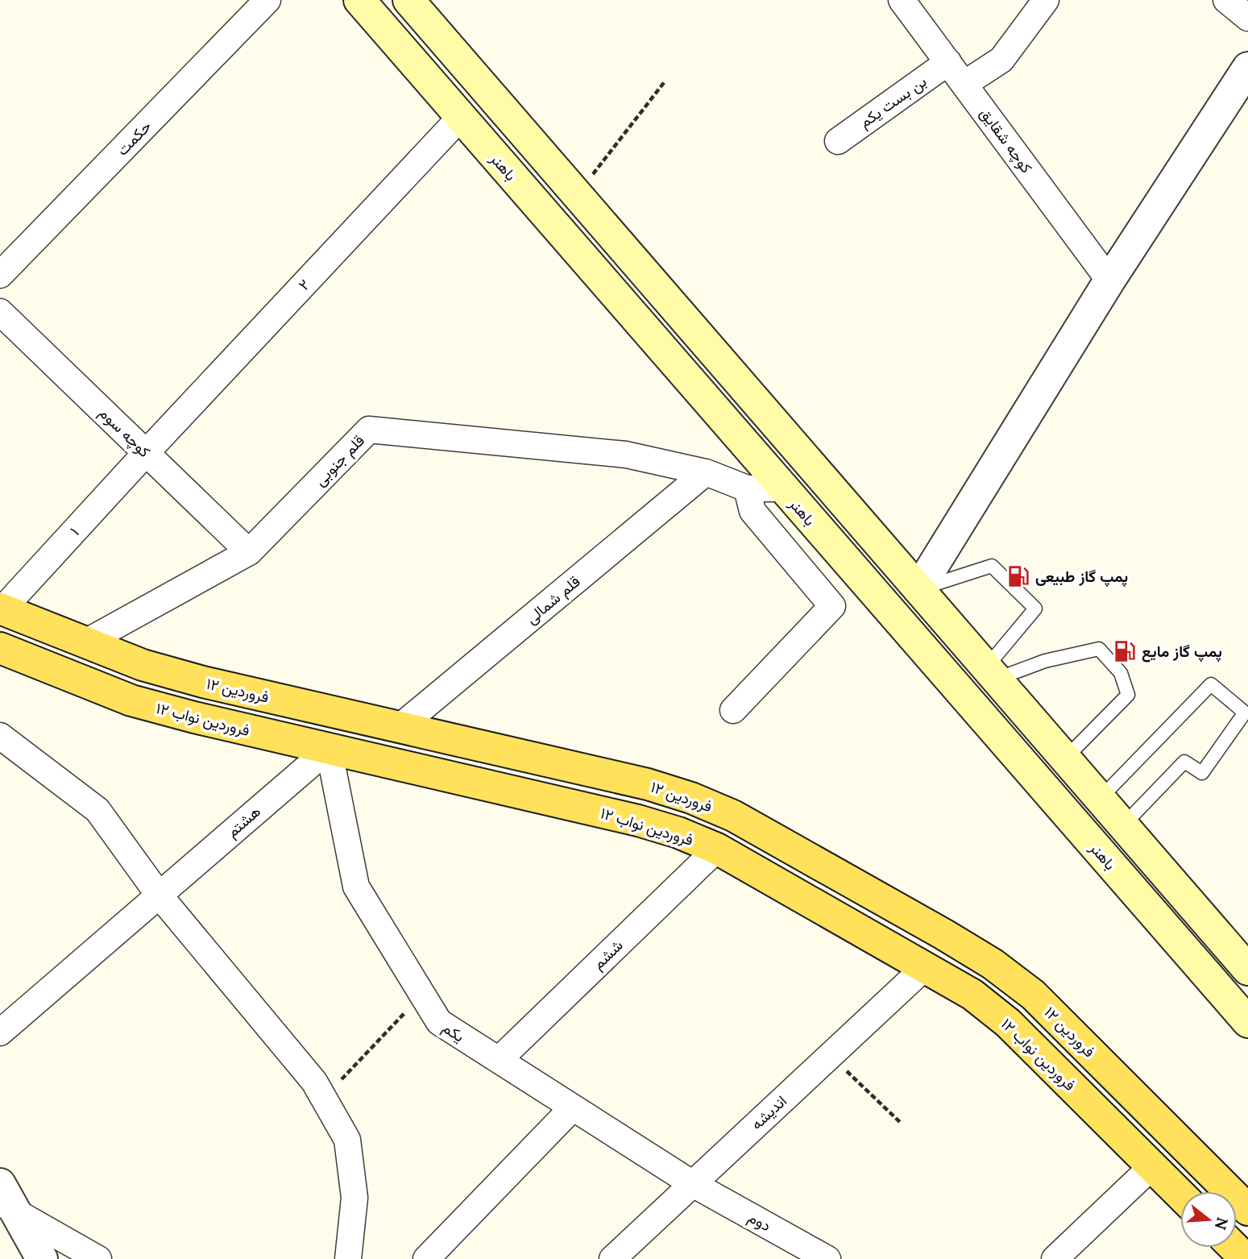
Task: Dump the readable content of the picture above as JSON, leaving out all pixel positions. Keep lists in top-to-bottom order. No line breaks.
{"streets":{"main road":["باهنر","۱۲ فروردین","۱۲ فروردین نواب"],"street":["بن بست یکم","حکمت","کوچه شقایق","۲","کوچه سوم","قلم جنوبی","۱","قلم شمالی","هشتم","ششم","یکم","اندیشه","دوم"]},"crossings":[["بن بست یکم","کوچه شقایق"],["باهنر","۲"],["۲","کوچه سوم"],["۲","۱"],["کوچه سوم","قلم جنوبی"],["کوچه سوم","۱"],["قلم جنوبی","قلم شمالی"],["قلم جنوبی","۱۲ فروردین"],["۱","۱۲ فروردین"],["قلم شمالی","۱۲ فروردین"],["۱۲ فروردین نواب","هشتم"],["۱۲ فروردین نواب","ششم"],["۱۲ فروردین نواب","یکم"],["۱۲ فروردین نواب","اندیشه"],["هشتم","یکم"],["ششم","یکم"],["یکم","اندیشه"],["یکم","دوم"],["اندیشه","دوم"]],"places":{"fuel station":["پمپ گاز طبیعی","پمپ گاز مایع"]},"north":"right"}
